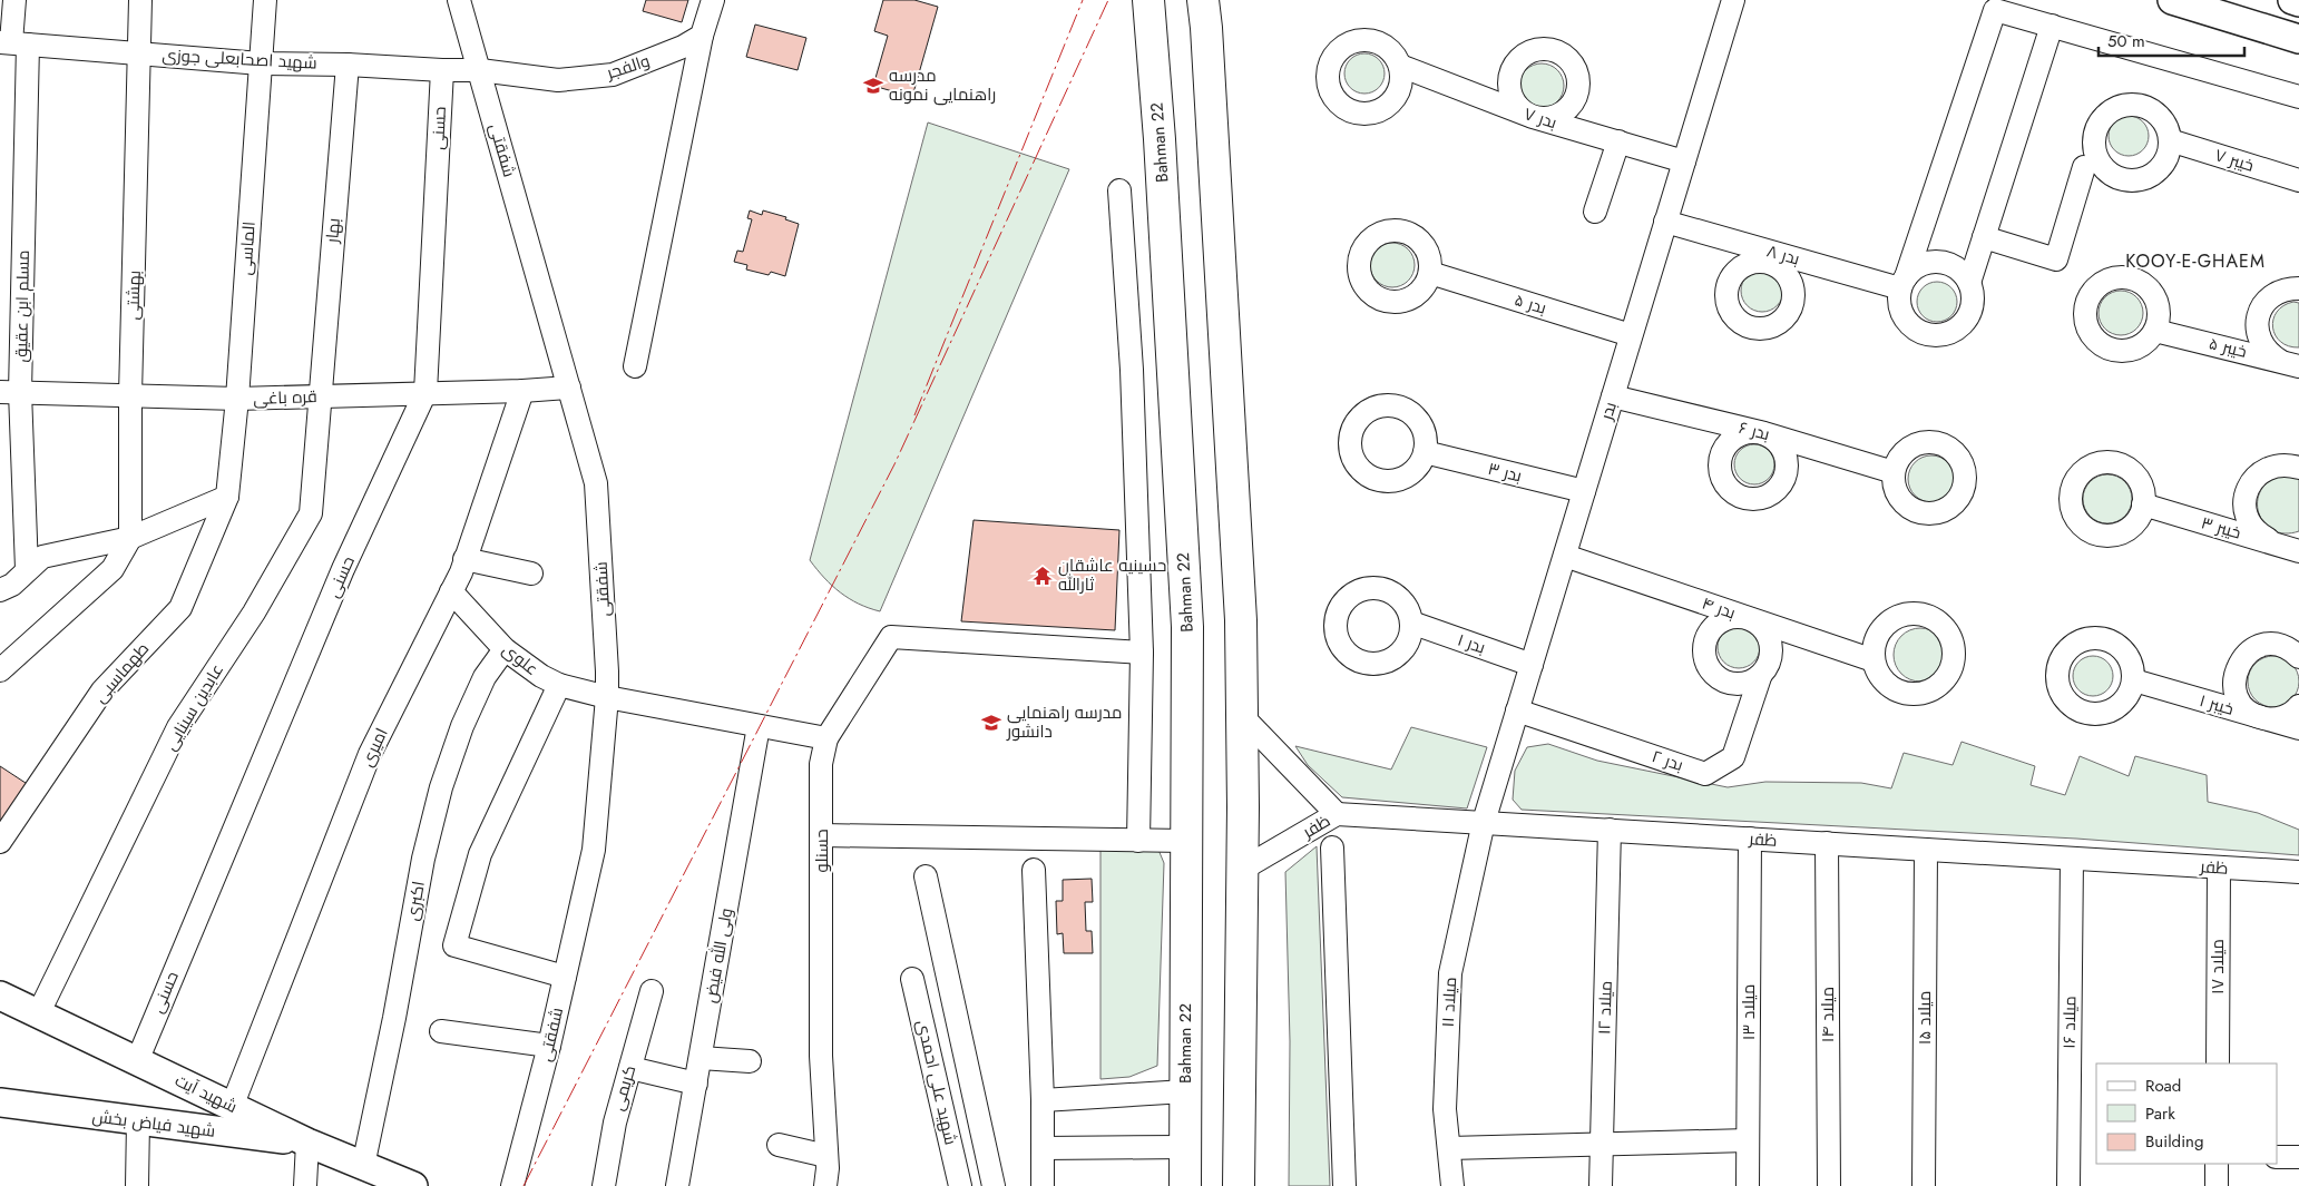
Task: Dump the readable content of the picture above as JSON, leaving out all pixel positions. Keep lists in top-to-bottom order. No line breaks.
{"streets":{"highway":["Bahman 22"],"main road":["شهید آیت","شهید فیاض بخش"],"street":["شهید اصحابعلی جوزی","والفجر","بدر ۷","حسنی","شفقتی","خیبر ۷","بهار","الماسی","بدر ۸","بهشتی","بدر ۵","مسلم ابن عقیق","خیبر ۵","قره باغی","بدر","بدر ۶","بدر ۳","خیبر ۳","بدر ۴","بدر ۱","علوی","طهماسبی","خیبر ۱","عابدین سینایی","امیری","بدر ۲","ظفر","حسنلو","اکبری","ولی الله فیض","میلاد ۱۷","میلاد ۱۱","میلاد ۱۲","میلاد ۱۳","میلاد ۱۴","میلاد ۱۵","میلاد ۱۶","شهید علی احمدی","کریمی"]},"crossings":[["شهید اصحابعلی جوزی","والفجر"],["شهید اصحابعلی جوزی","حسنی"],["شهید اصحابعلی جوزی","شفقتی"],["شهید اصحابعلی جوزی","بهار"],["شهید اصحابعلی جوزی","الماسی"],["شهید اصحابعلی جوزی","بهشتی"],["شهید اصحابعلی جوزی","مسلم ابن عقیق"],["والفجر","شفقتی"],["بدر ۷","بدر"],["حسنی","قره باغی"],["حسنی","شهید آیت"],["شفقتی","قره باغی"],["شفقتی","علوی"],["بهار","قره باغی"],["بهار","عابدین سینایی"],["الماسی","قره باغی"],["الماسی","طهماسبی"],["بدر ۸","بدر"],["بهشتی","قره باغی"],["بدر ۵","بدر"],["مسلم ابن عقیق","قره باغی"],["قره باغی","عابدین سینایی"],["قره باغی","امیری"],["بدر","بدر ۶"],["بدر","بدر ۳"],["بدر","بدر ۴"],["بدر","بدر ۱"],["بدر","بدر ۲"],["بدر","ظفر"],["بدر","میلاد ۱۱"],["بدر ۴","بدر ۲"],["علوی","امیری"],["علوی","اکبری"],["عابدین سینایی","شهید آیت"],["امیری","شهید آیت"],["ظفر","میلاد ۱۷"],["ظفر","میلاد ۱۱"],["ظفر","میلاد ۱۲"],["ظفر","میلاد ۱۳"],["ظفر","میلاد ۱۴"],["ظفر","میلاد ۱۵"],["ظفر","میلاد ۱۶"],["اکبری","شهید آیت"],["شهید آیت","شهید فیاض بخش"]],"districts":["KOOY-E-GHAEM"],"places":{"school or university":["مدرسه راهنمایی نمونه","مدرسه راهنمایی دانشور"],"temple":["حسینیه عاشقان ثارالله"]},"legend":["Road","Park","Building"],"scale_bar":"50 m"}
